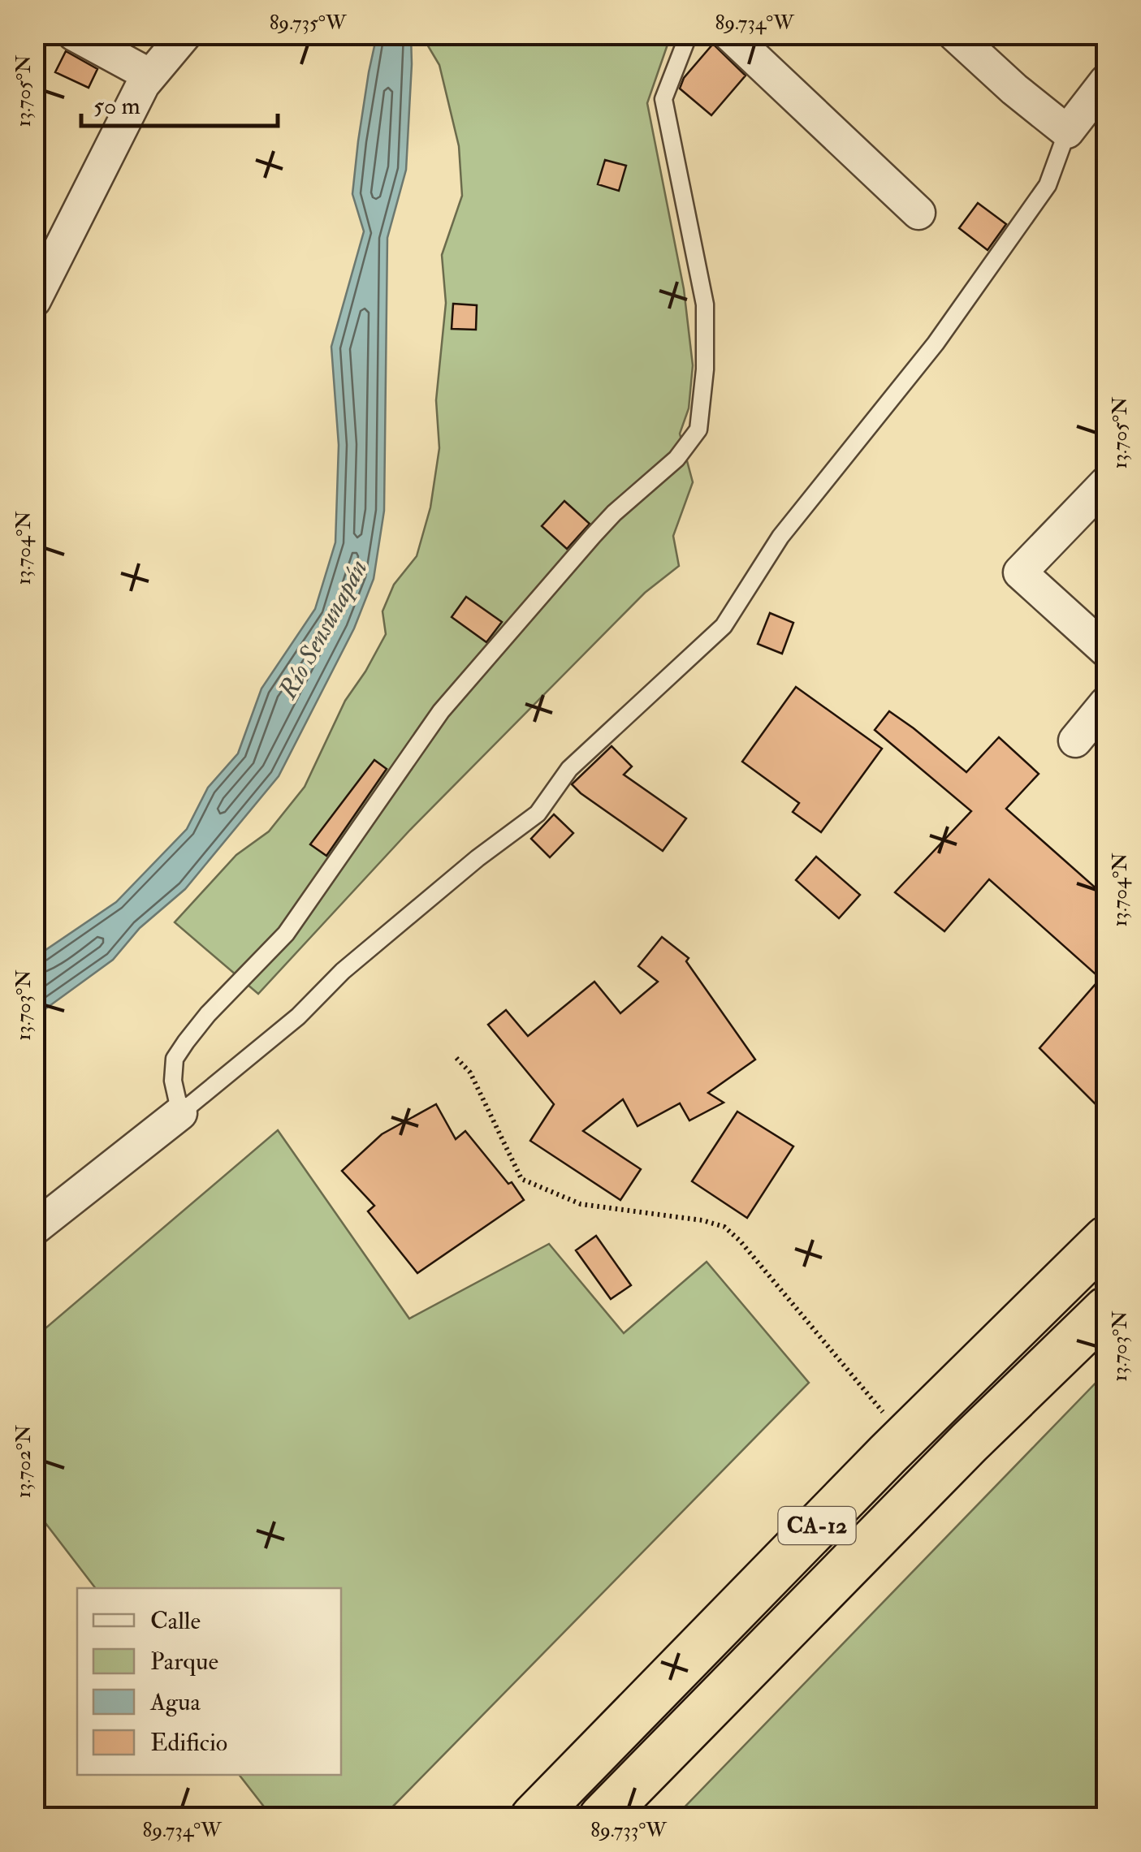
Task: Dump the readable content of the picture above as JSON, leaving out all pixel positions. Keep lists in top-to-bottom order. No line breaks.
{"streets":{"highway":["CA-12"]},"water":["Río Sensunapán"],"legend":["Calle","Parque","Agua","Edificio"],"scale_bar":"50 m","coordinates":["89.735°W","89.734°W","13.705°N","13.704°N","13.703°N","13.702°N","89.733°W"]}
